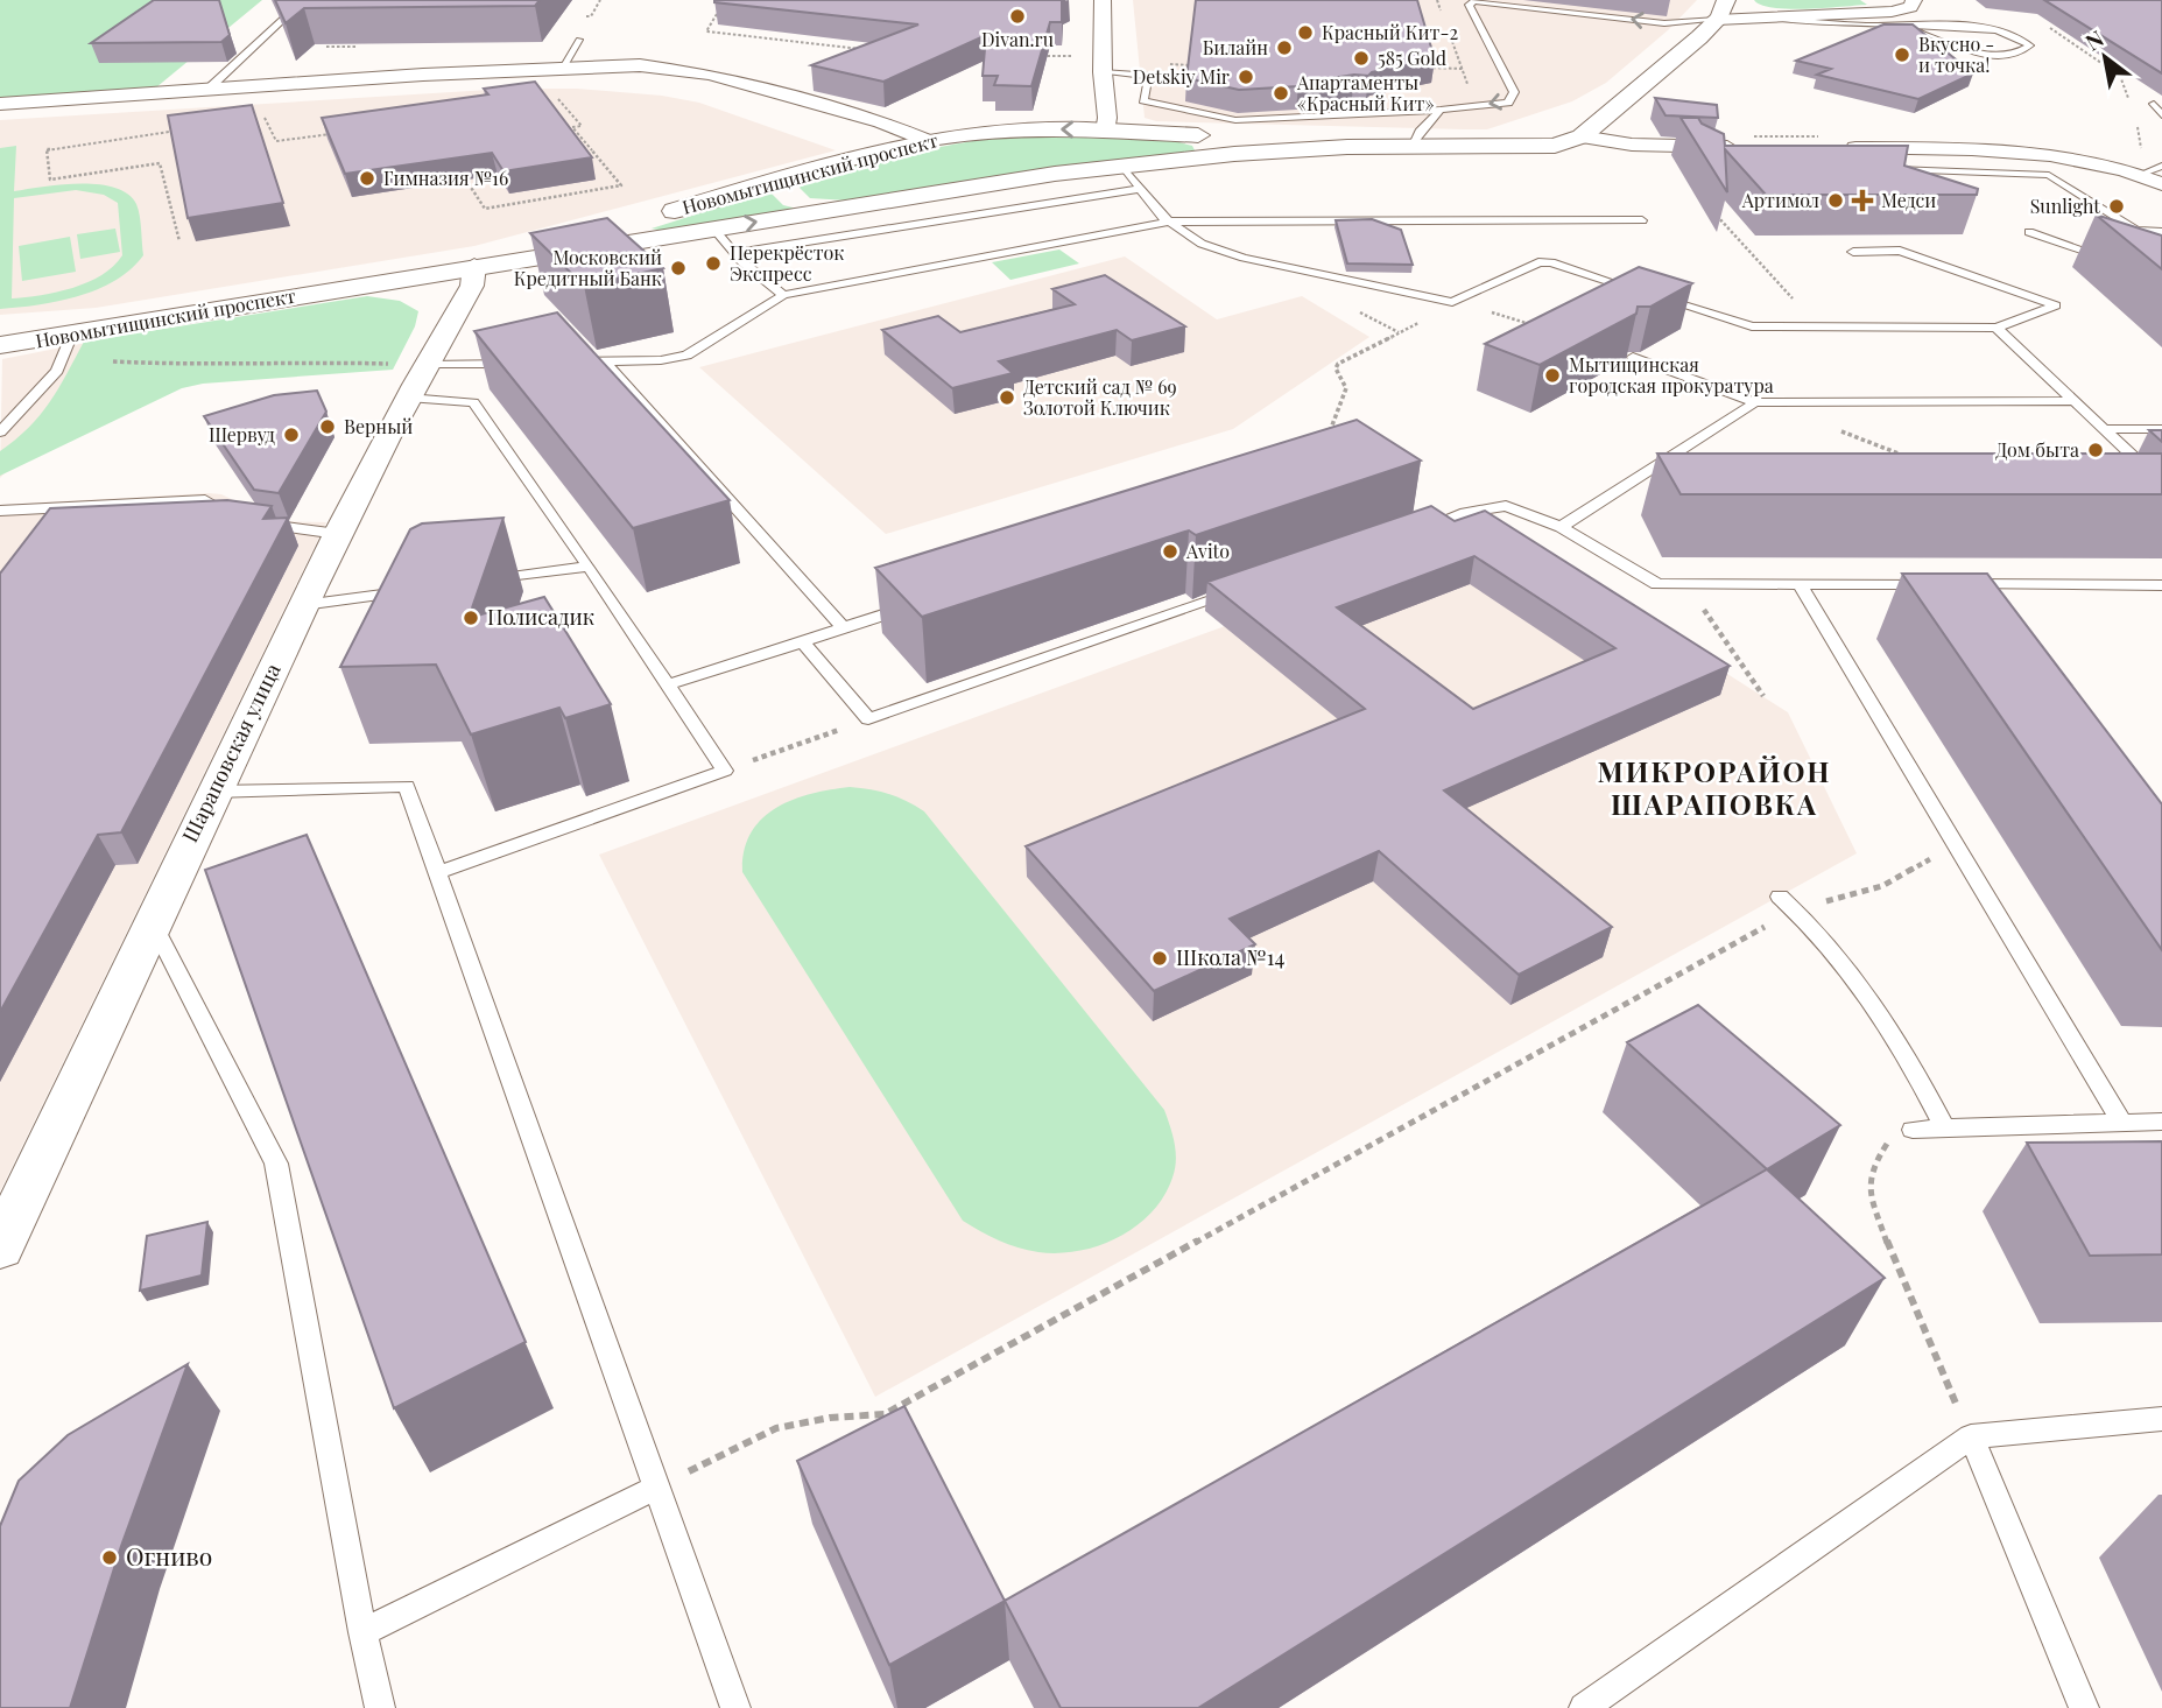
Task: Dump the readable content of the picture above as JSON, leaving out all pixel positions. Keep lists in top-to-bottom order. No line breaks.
{"streets":{"main road":["Новомытищинский проспект"],"street":["Шараповская улица"]},"crossings":[["Новомытищинский проспект","Шараповская улица"]],"districts":["МИКРОРАЙОН ШАРАПОВКА"],"places":{"other":["Divan.ru","Красный Кит-2","Билайн","Вкусно - и точка!","585 Gold","Detskiy Mir","Апартаменты «Красный Кит»","Гимназия №16","Артимол","Sunlight","Перекрёсток Экспресс","Московский Кредитный Банк","Мытищинская городская прокуратура","Детский сад № 69 Золотой Ключик","Верный","Шервуд","Дом быта","Avito","Полисадик","Школа №14","Огниво"],"health":["Медси"]},"north":"top left"}
